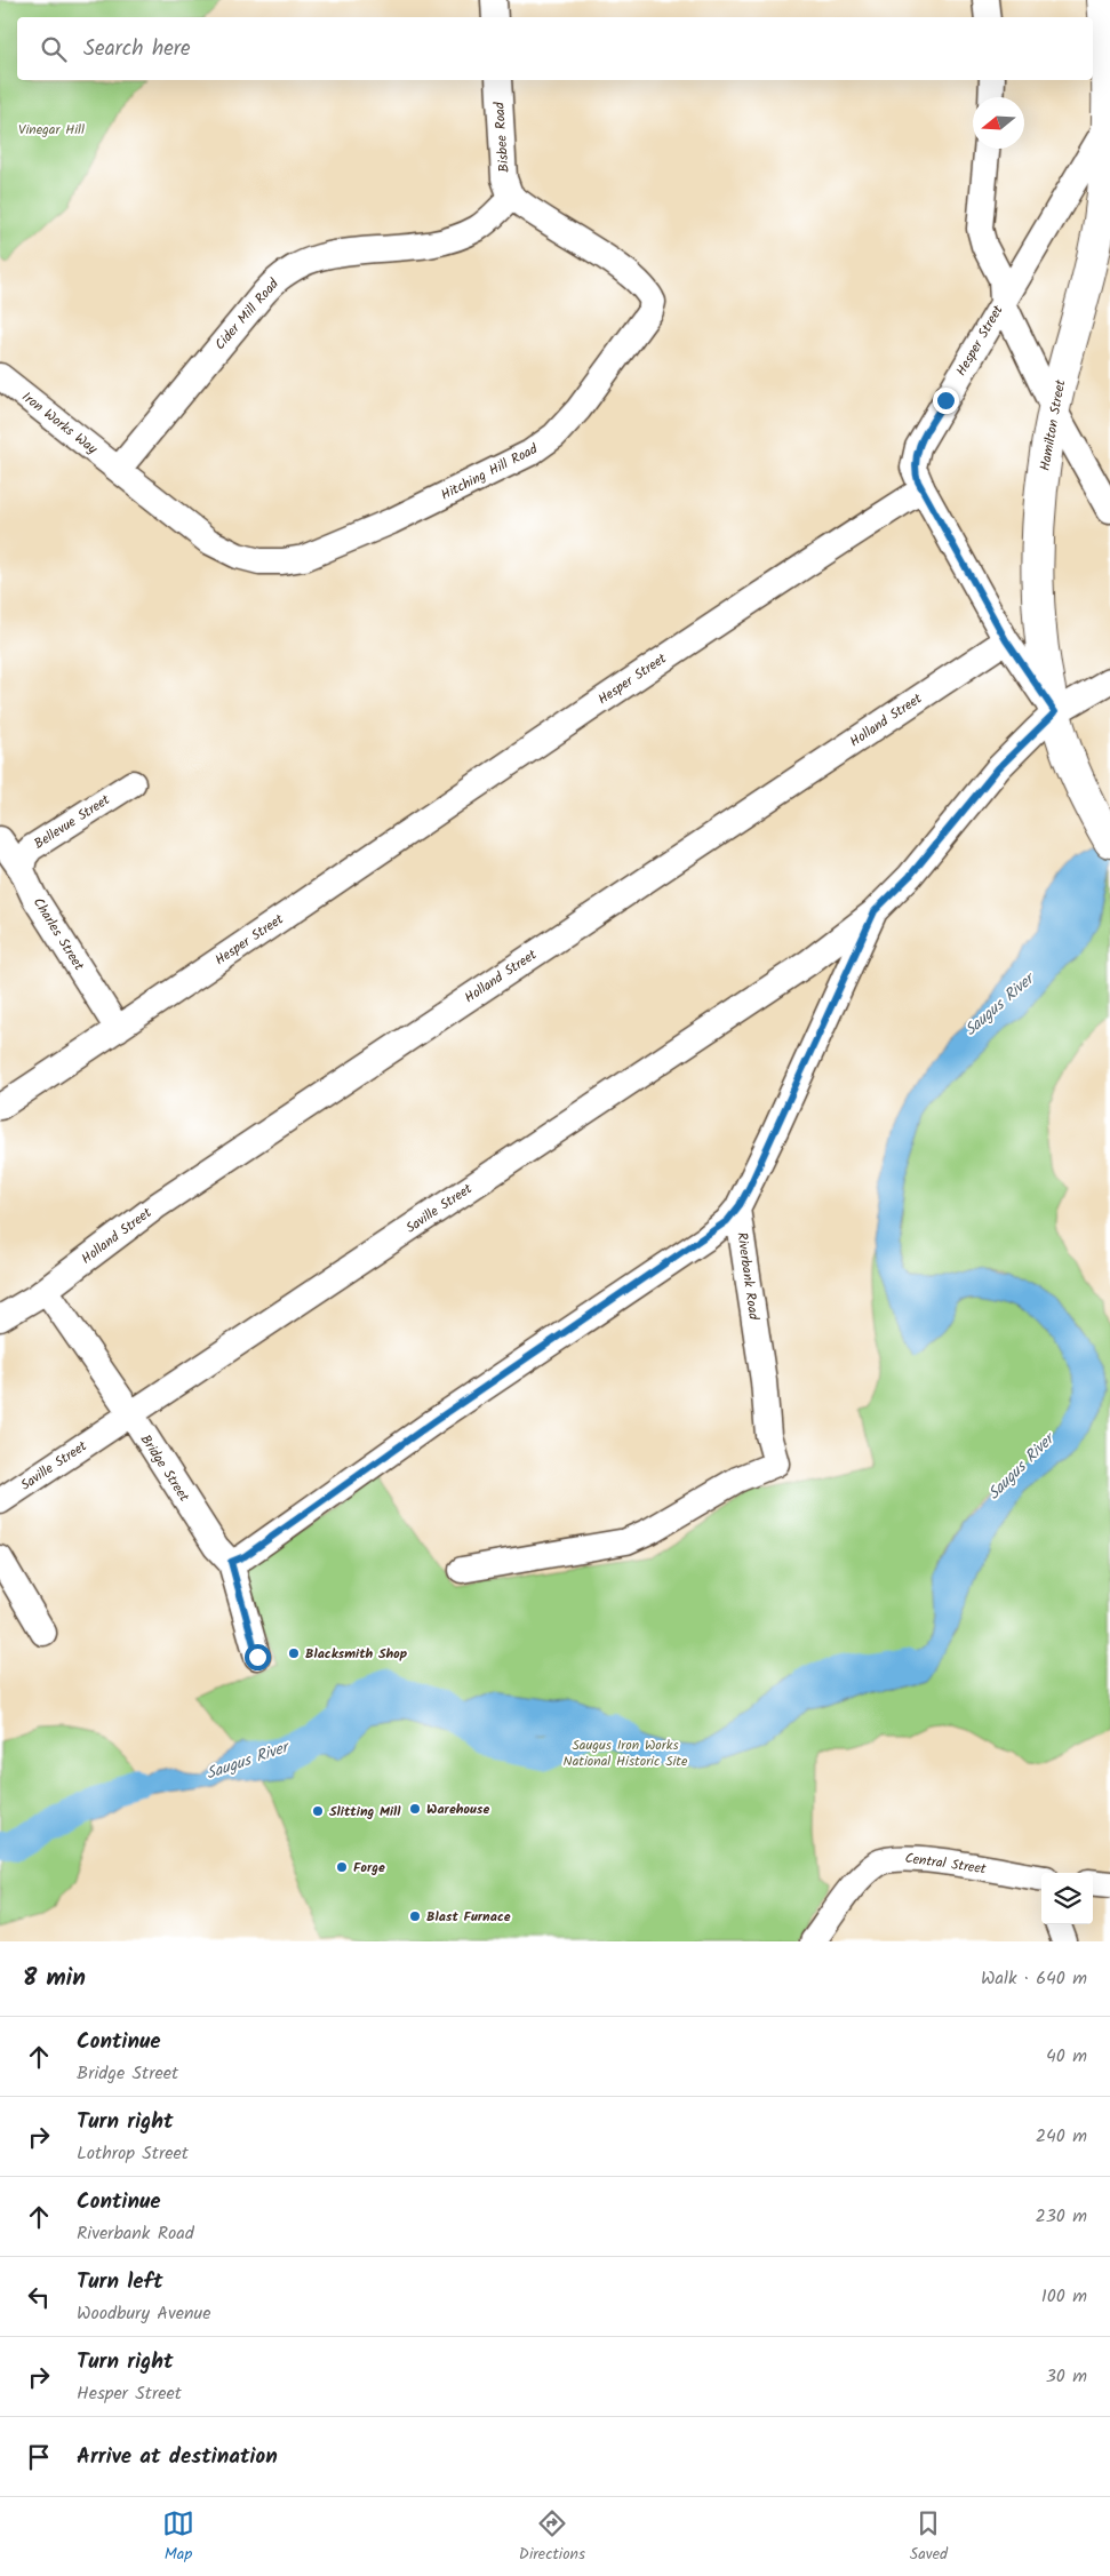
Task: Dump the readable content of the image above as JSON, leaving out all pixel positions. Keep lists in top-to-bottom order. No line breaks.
{"streets":{"main road":["Hamilton Street"],"street":["Bisbee Road","Cider Mill Road","Hesper Street","Iron Works Way","Hitching Hill Road","Holland Street","Bellevue Street","Charles Street","Saville Street","Riverbank Road","Bridge Street","Central Street"]},"crossings":[["Bisbee Road","Cider Mill Road"],["Bisbee Road","Hitching Hill Road"],["Cider Mill Road","Iron Works Way"],["Cider Mill Road","Hitching Hill Road"],["Hesper Street","Hamilton Street"],["Hesper Street","Charles Street"],["Iron Works Way","Hitching Hill Road"],["Holland Street","Bridge Street"],["Bellevue Street","Charles Street"],["Saville Street","Bridge Street"]],"water":["Saugus River"],"parks":["Vinegar Hill","Saugus Iron Works National Historic Site"],"places":["Blacksmith Shop","Warehouse","Slitting Mill","Forge","Blast Furnace"],"north":"left","page":{"search":"Search here","heading":["8 min","Walk · 640 m"],"list":[["Continue","Bridge Street","40 m"],["Turn right","Lothrop Street","240 m"],["Continue","Riverbank Road","230 m"],["Turn left","Woodbury Avenue","100 m"],["Turn right","Hesper Street","30 m"],"Arrive at destination"],"nav":["Map","Directions","Saved"]}}
